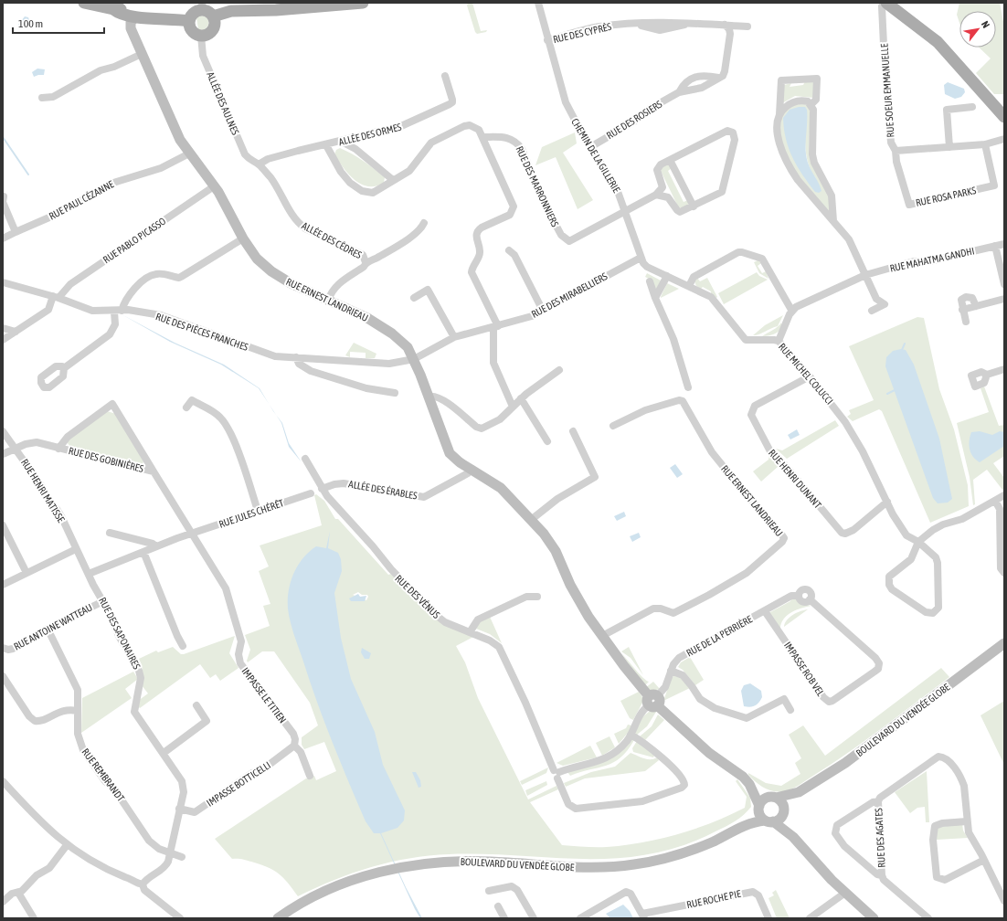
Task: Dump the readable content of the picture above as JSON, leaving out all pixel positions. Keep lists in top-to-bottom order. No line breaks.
{"streets":{"street":["RUE DES CYPRÈS","RUE SOEUR EMMANUELLE","ALLÉE DES AULNES","RUE DES ROSIERS","ALLÉE DES ORMES","CHEMIN DE LA GILLERIE","RUE DES MARRONNIERS","RUE ROSA PARKS","RUE PAUL CÉZANNE","RUE PABLO PICASSO","ALLÉE DES CÈDRES","RUE MAHATMA GANDHI","RUE DES MIRABELLIERS","RUE ERNEST LANDRIEAU","RUE DES PIÈCES FRANCHES","RUE MICHEL COLUCCI","RUE DES GOBINIÈRES","RUE HENRI DUNANT","ALLÉE DES ÉRABLES","RUE HENRI MATISSE","RUE JULES CHÉRÊT","RUE DES VÉNUS","RUE ANTOINE WATTEAU","RUE DES SAPONAIRES","RUE DE LA PERRIÈRE","IMPASSE ROB VEL","IMPASSE LE TITIEN","BOULEVARD DU VENDÉE GLOBE","RUE REMBRANDT","IMPASSE BOTTICELLI","RUE DES AGATES","RUE ROCHE PIE"]},"crossings":[["RUE DES CYPRÈS","CHEMIN DE LA GILLERIE"],["RUE SOEUR EMMANUELLE","RUE ROSA PARKS"],["ALLÉE DES AULNES","ALLÉE DES ORMES"],["ALLÉE DES AULNES","ALLÉE DES CÈDRES"],["RUE DES ROSIERS","CHEMIN DE LA GILLERIE"],["ALLÉE DES ORMES","ALLÉE DES CÈDRES"],["CHEMIN DE LA GILLERIE","RUE DES MARRONNIERS"],["CHEMIN DE LA GILLERIE","RUE DES MIRABELLIERS"],["CHEMIN DE LA GILLERIE","RUE MICHEL COLUCCI"],["RUE PAUL CÉZANNE","RUE ERNEST LANDRIEAU"],["RUE PABLO PICASSO","RUE ERNEST LANDRIEAU"],["RUE PABLO PICASSO","RUE DES PIÈCES FRANCHES"],["RUE DES MIRABELLIERS","RUE ERNEST LANDRIEAU"],["RUE DES MIRABELLIERS","RUE DES PIÈCES FRANCHES"],["RUE ERNEST LANDRIEAU","RUE DES PIÈCES FRANCHES"],["RUE ERNEST LANDRIEAU","ALLÉE DES ÉRABLES"],["RUE ERNEST LANDRIEAU","RUE DE LA PERRIÈRE"],["RUE ERNEST LANDRIEAU","BOULEVARD DU VENDÉE GLOBE"],["RUE MICHEL COLUCCI","RUE HENRI DUNANT"],["RUE DES GOBINIÈRES","RUE HENRI MATISSE"],["RUE DES GOBINIÈRES","RUE JULES CHÉRÊT"],["RUE DES GOBINIÈRES","IMPASSE LE TITIEN"],["ALLÉE DES ÉRABLES","RUE DES VÉNUS"],["RUE HENRI MATISSE","RUE JULES CHÉRÊT"],["RUE HENRI MATISSE","RUE DES SAPONAIRES"],["RUE JULES CHÉRÊT","RUE DES SAPONAIRES"],["RUE JULES CHÉRÊT","IMPASSE LE TITIEN"],["RUE DES VÉNUS","RUE DE LA PERRIÈRE"],["RUE ANTOINE WATTEAU","RUE DES SAPONAIRES"],["RUE ANTOINE WATTEAU","RUE REMBRANDT"],["RUE DES SAPONAIRES","RUE REMBRANDT"],["RUE DES SAPONAIRES","IMPASSE BOTTICELLI"],["RUE DE LA PERRIÈRE","IMPASSE ROB VEL"],["IMPASSE LE TITIEN","IMPASSE BOTTICELLI"]],"scale_bar":"100 m","north":"top right"}
